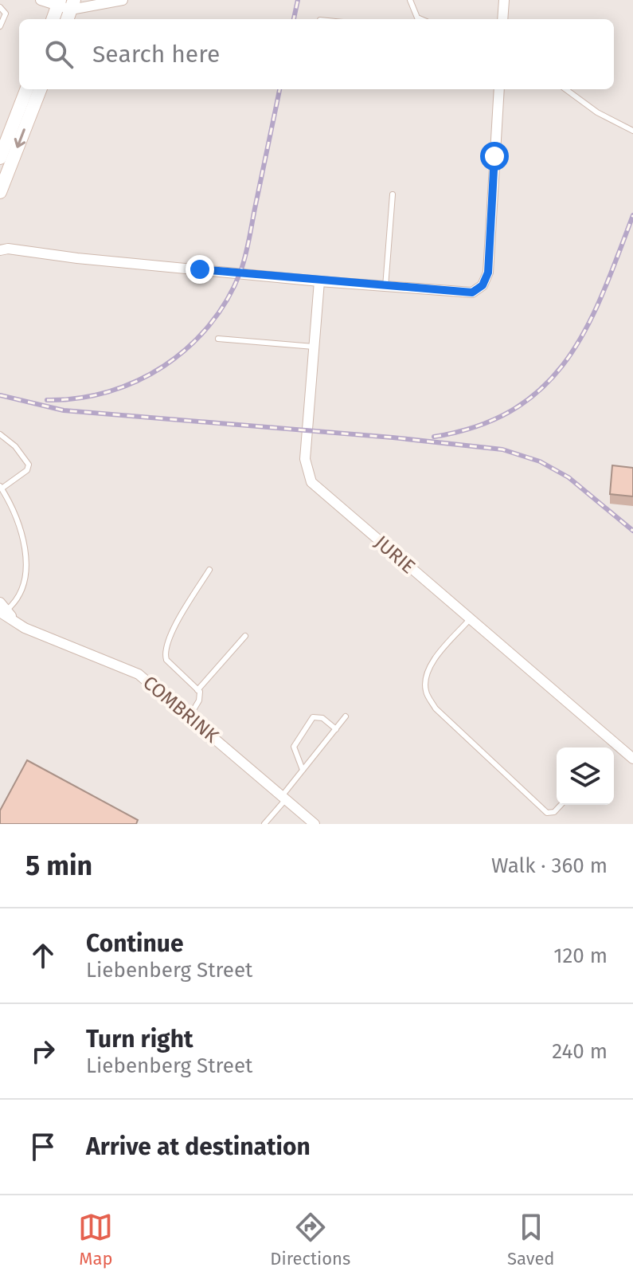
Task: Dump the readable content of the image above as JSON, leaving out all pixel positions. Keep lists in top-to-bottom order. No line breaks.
{"streets":{"street":["JURIE","COMBRINK"]},"page":{"search":"Search here","heading":["5 min","Walk · 360 m"],"list":[["Continue","Liebenberg Street","120 m"],["Turn right","Liebenberg Street","240 m"],"Arrive at destination"],"nav":["Map","Directions","Saved"]}}
